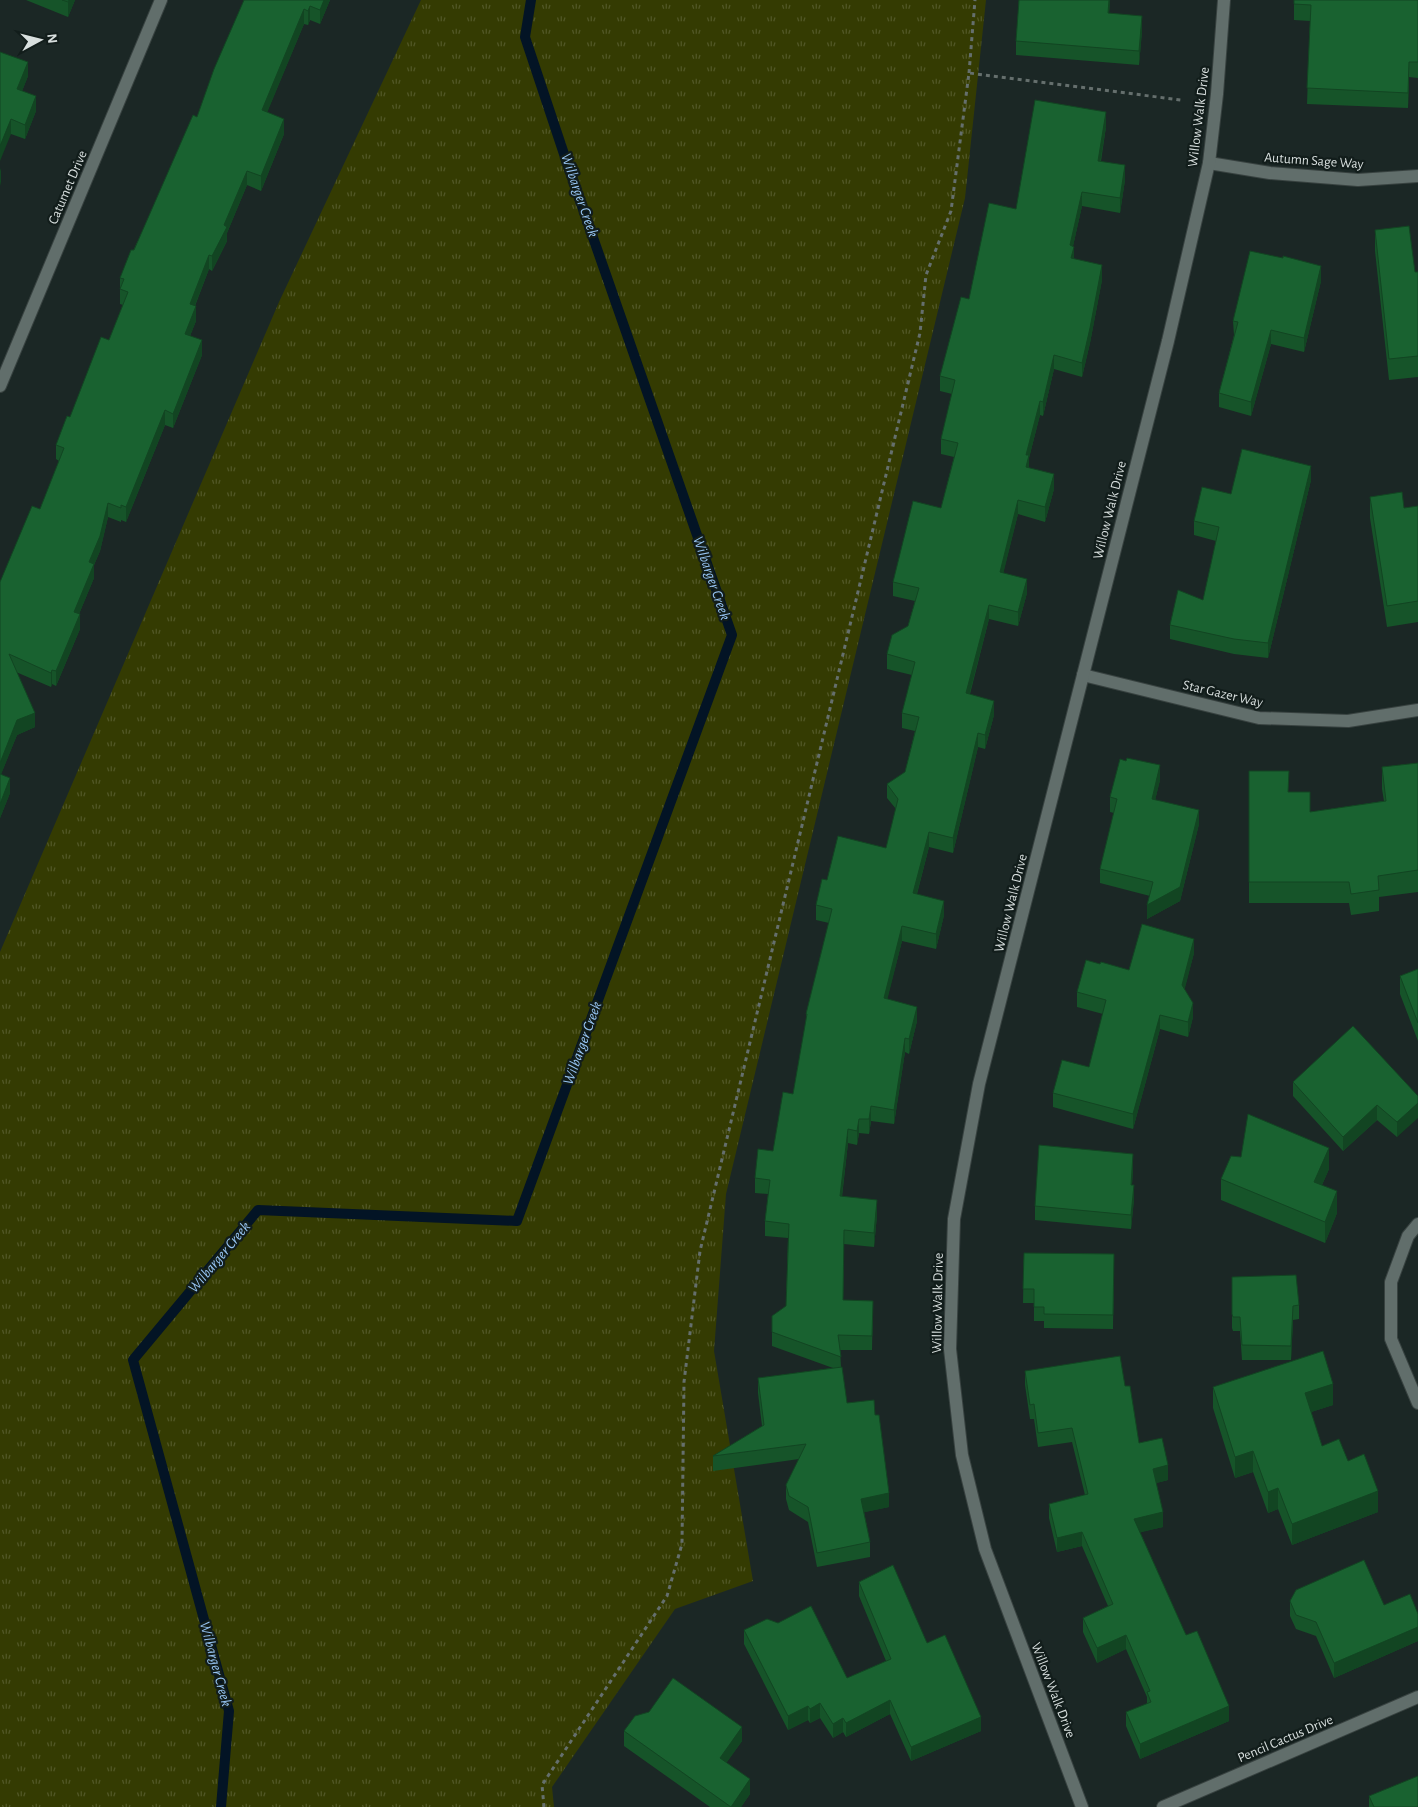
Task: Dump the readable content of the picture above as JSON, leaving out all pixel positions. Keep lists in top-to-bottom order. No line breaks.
{"streets":{"street":["Willow Walk Drive","Autumn Sage Way","Catumet Drive","Star Gazer Way","Pencil Cactus Drive"]},"crossings":[["Willow Walk Drive","Autumn Sage Way"],["Willow Walk Drive","Star Gazer Way"]],"water":["Wilbarger Creek"],"north":"right"}
